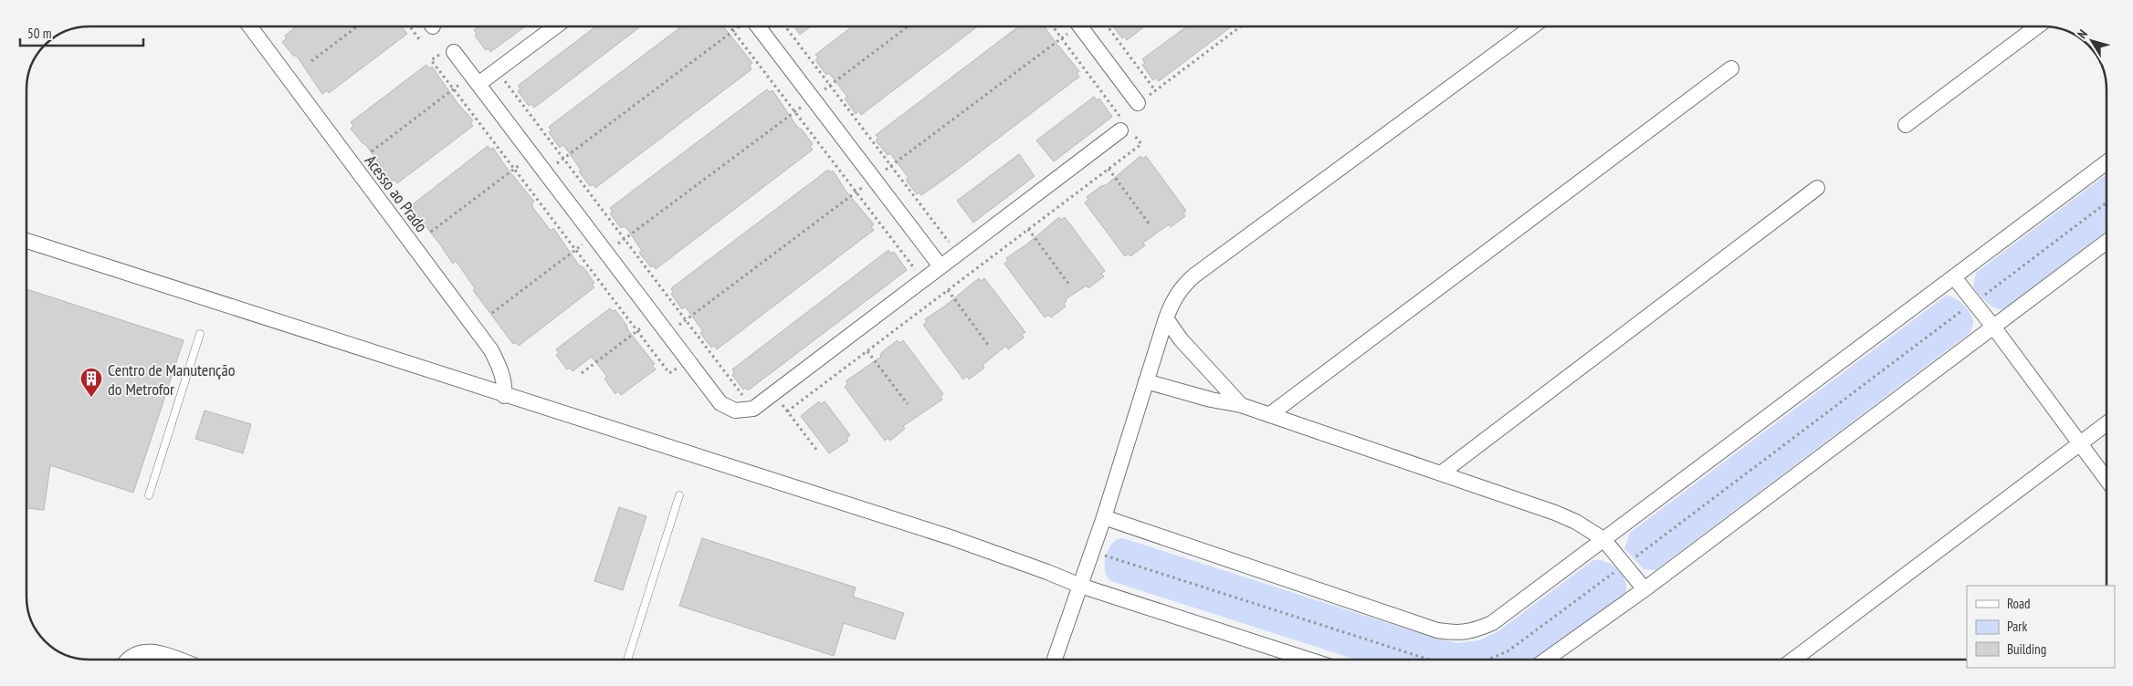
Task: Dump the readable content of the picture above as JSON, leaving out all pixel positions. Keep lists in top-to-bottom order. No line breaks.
{"streets":{"street":["Acesso ao Prado"]},"places":{"building":["Centro de Manutenção do Metrofor"]},"legend":["Road","Park","Building"],"scale_bar":"50 m","north":"top left"}
